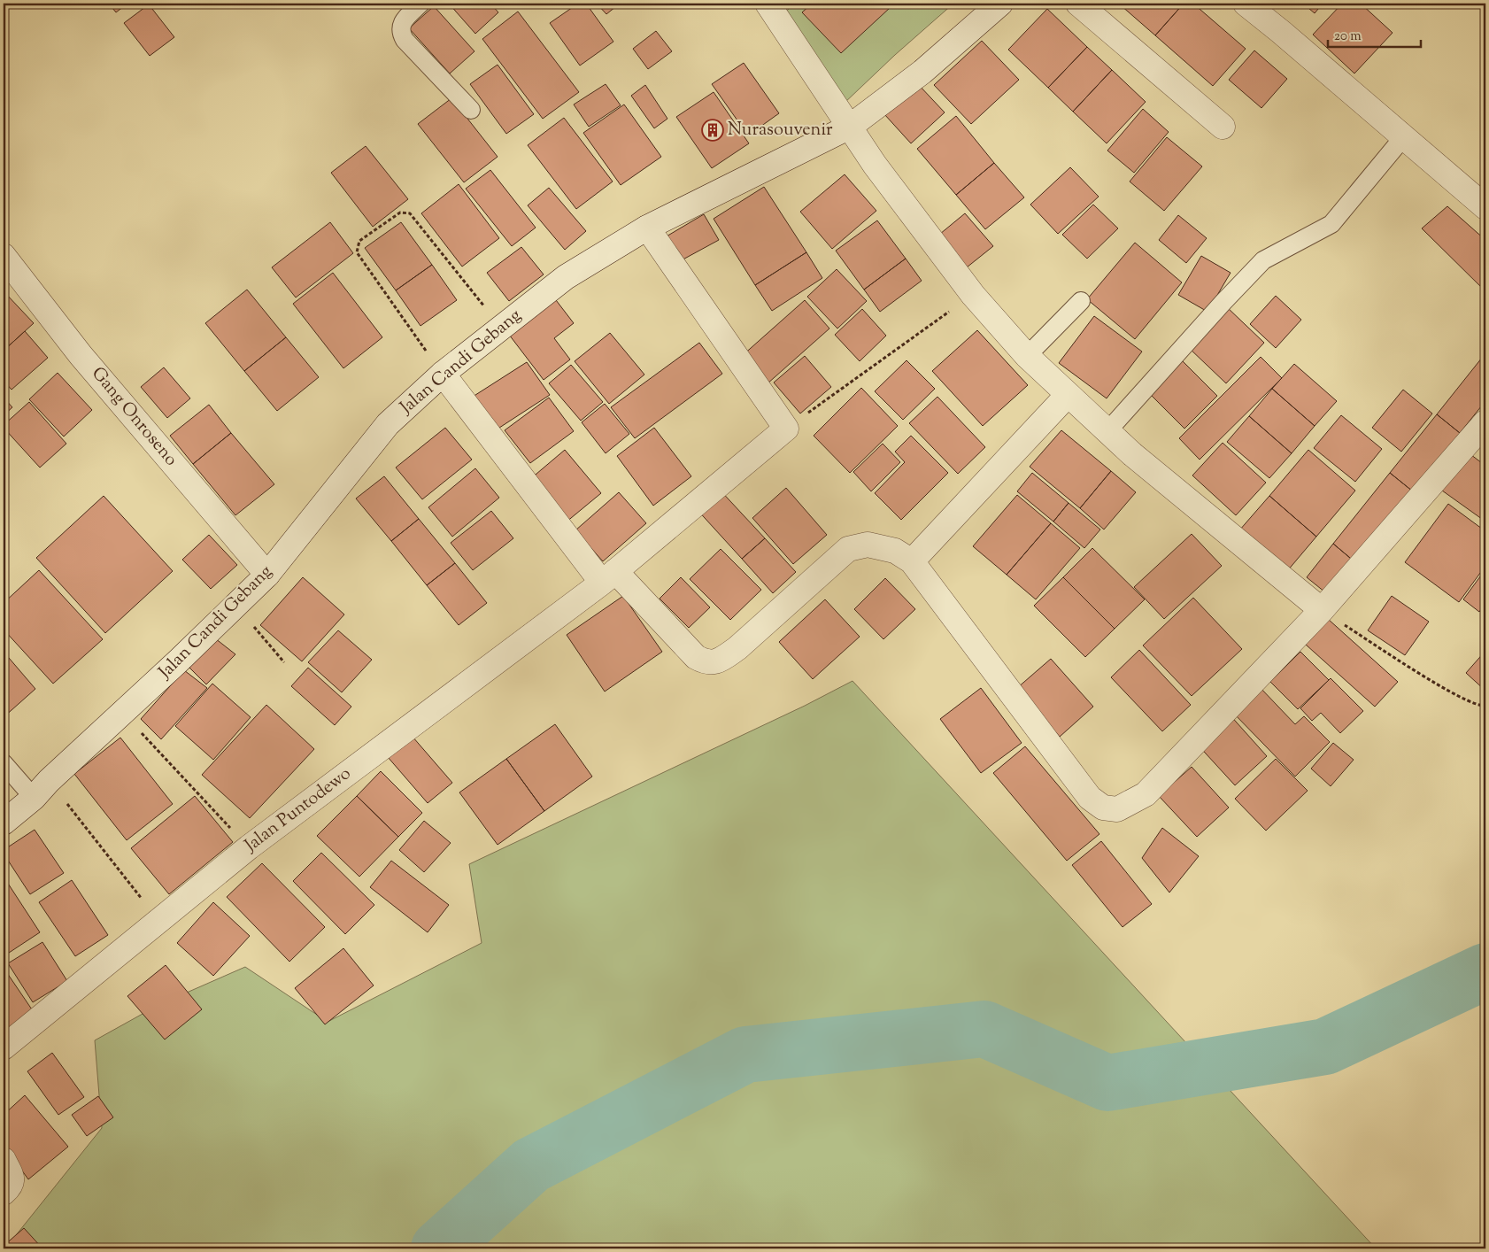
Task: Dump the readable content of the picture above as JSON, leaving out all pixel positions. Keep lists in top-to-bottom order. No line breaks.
{"streets":{"street":["Jalan Candi Gebang","Gang Onroseno","Jalan Puntodewo"]},"crossings":[["Jalan Candi Gebang","Gang Onroseno"]],"places":{"building":["Nurasouvenir"]},"scale_bar":"20 m"}
